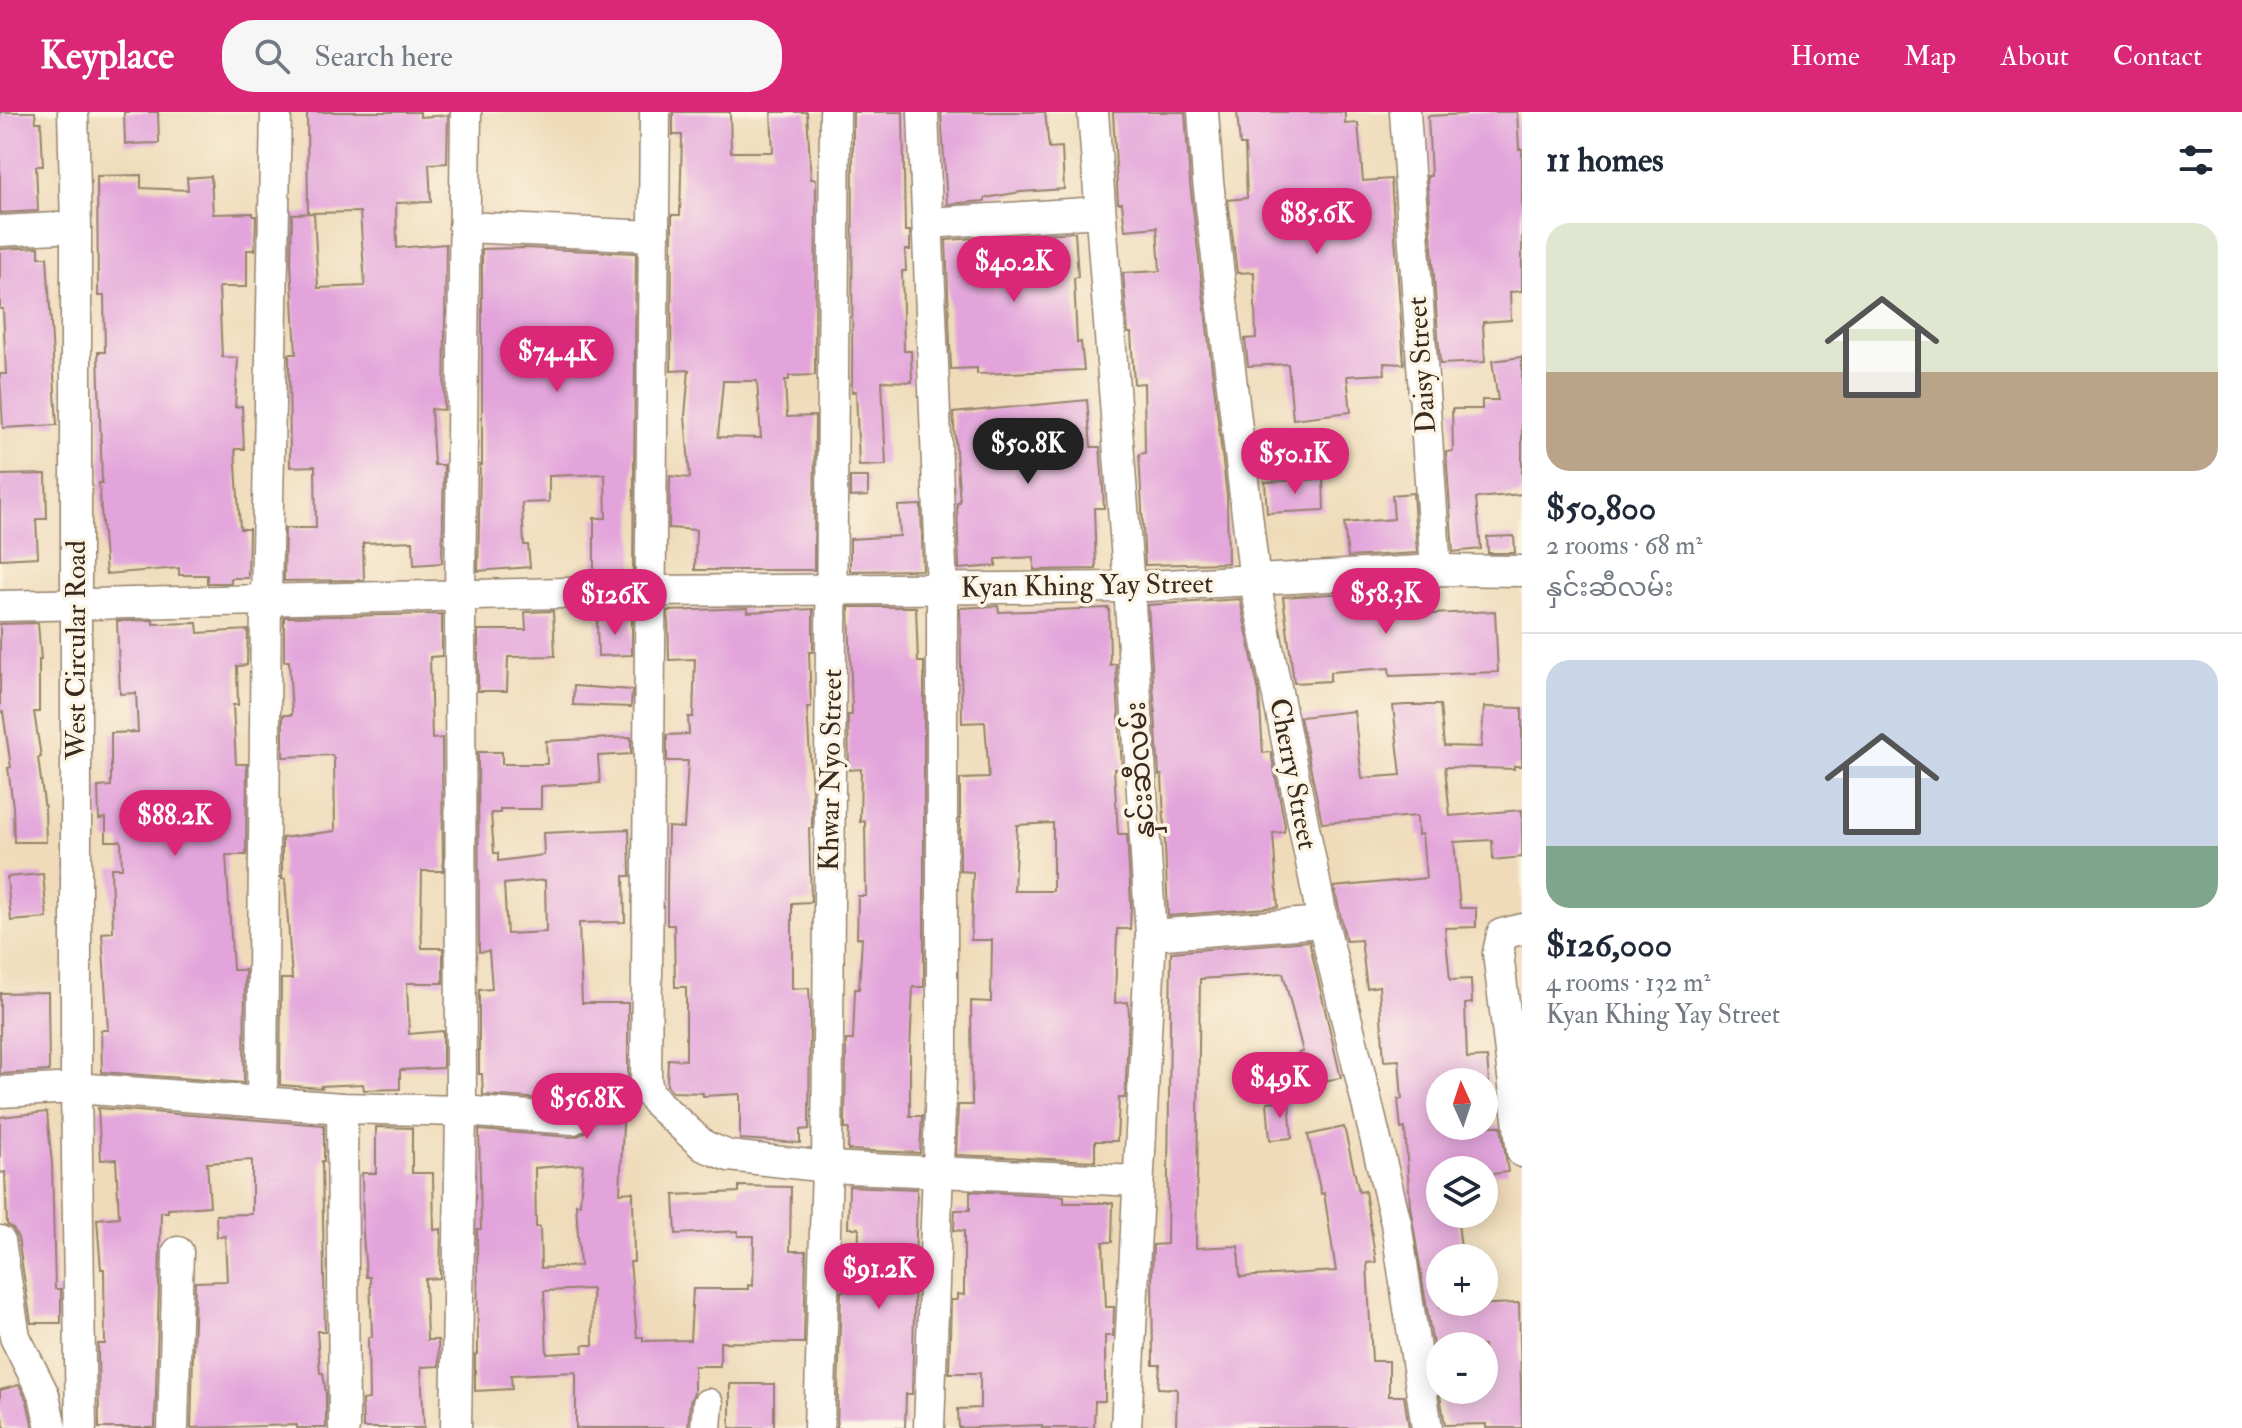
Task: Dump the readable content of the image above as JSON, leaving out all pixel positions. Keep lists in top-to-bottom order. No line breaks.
{"streets":{"street":["Daisy Street","Kyan Khing Yay Street","West Circular Road","Khwar Nyo Street","နှင်းဆီလမ်း","Cherry Street"]},"crossings":[["Daisy Street","Kyan Khing Yay Street"],["Kyan Khing Yay Street","West Circular Road"],["Kyan Khing Yay Street","Khwar Nyo Street"],["Kyan Khing Yay Street","နှင်းဆီလမ်း"],["Kyan Khing Yay Street","Cherry Street"]],"north":"top","page":{"header":"Keyplace","search":"Search here","nav":["Home","Map","About","Contact"],"heading":"11 homes","price":["$85.6K","$40.2K","$74.4K","$50.8K","$50.1K","$58.3K","$126K","$88.2K","$49K","$56.8K","$91.2K"],"list":[{"name":"$50,800","note":"2 rooms · 68 m² · နှင်းဆီလမ်း"},{"name":"$126,000","note":"4 rooms · 132 m² · Kyan Khing Yay Street"}],"map_buttons":["+","−"]}}
